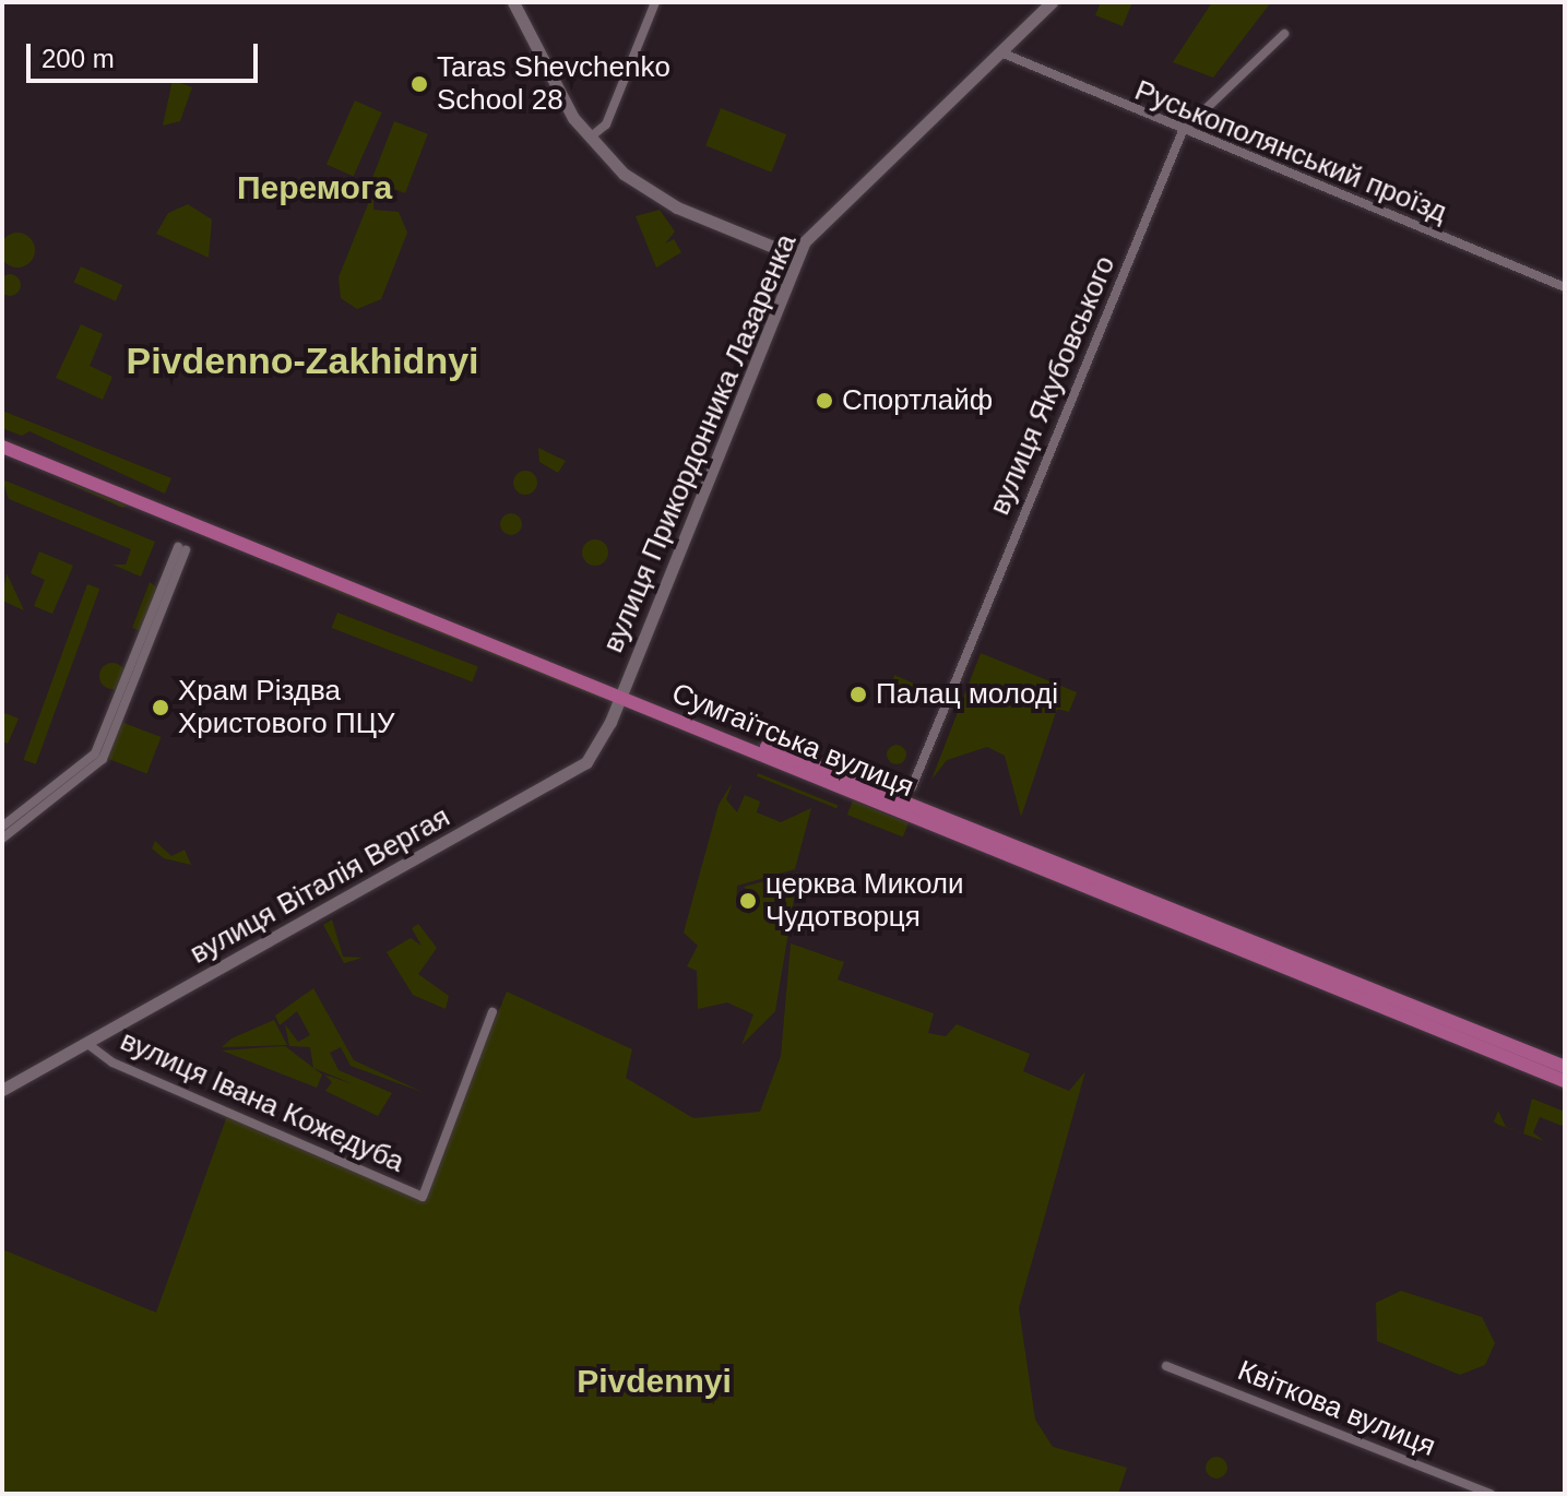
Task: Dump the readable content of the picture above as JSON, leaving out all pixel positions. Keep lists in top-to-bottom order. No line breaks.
{"streets":{"main road":["Сумгаїтська вулиця"],"street":["Руськополянський проїзд","вулиця Якубовського","вулиця Прикордонника Лазаренка","вулиця Віталія Вергая","вулиця Івана Кожедуба","Квіткова вулиця"]},"crossings":[["Руськополянський проїзд","вулиця Якубовського"],["Руськополянський проїзд","вулиця Прикордонника Лазаренка"],["вулиця Прикордонника Лазаренка","Сумгаїтська вулиця"],["вулиця Прикордонника Лазаренка","вулиця Віталія Вергая"],["Сумгаїтська вулиця","вулиця Віталія Вергая"],["вулиця Віталія Вергая","вулиця Івана Кожедуба"]],"districts":["Перемога","Pivdenno-Zakhidnyi","Pivdennyi"],"places":["Taras Shevchenko School 28","Спортлайф","Палац молоді","Храм Різдва Христового ПЦУ","церква Миколи Чудотворця"],"scale_bar":"200 m"}
